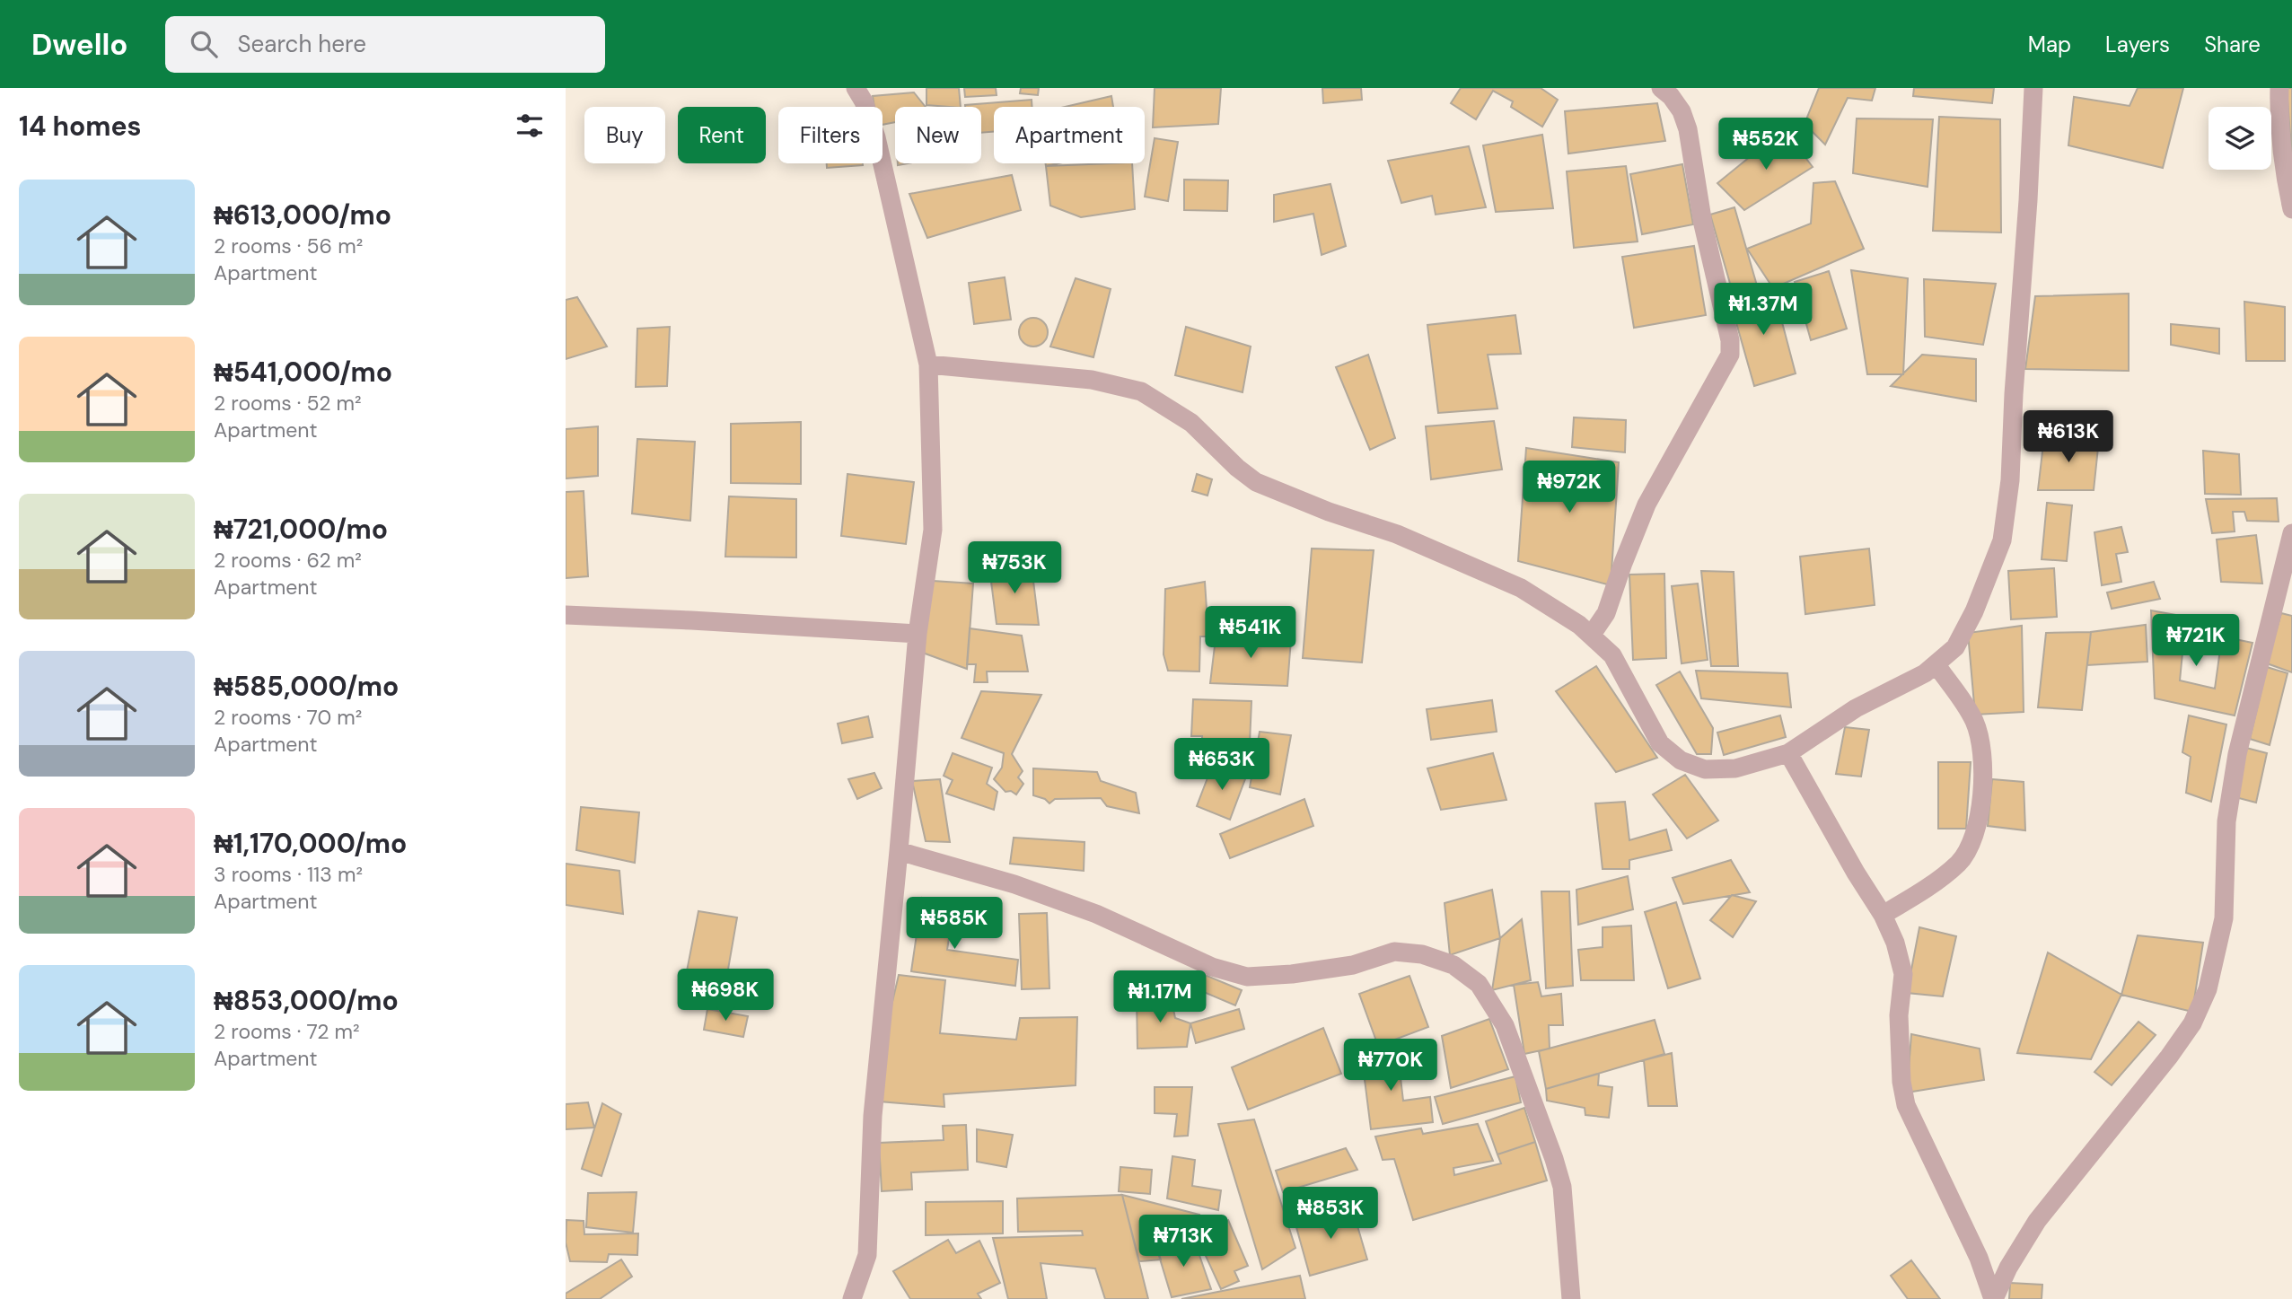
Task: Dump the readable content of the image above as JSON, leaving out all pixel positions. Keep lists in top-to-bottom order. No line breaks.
{"page":{"header":"Dwello","search":"Search here","nav":["Map","Layers","Share"],"heading":"14 homes","chip":["Buy","Rent","Filters","New","Apartment"],"price":["₦552K","₦1.37M","₦613K","₦972K","₦753K","₦541K","₦721K","₦653K","₦585K","₦698K","₦1.17M","₦770K","₦853K","₦713K"],"list":[{"name":"₦613,000/mo","note":"2 rooms · 56 m² · Apartment"},{"name":"₦541,000/mo","note":"2 rooms · 52 m² · Apartment"},{"name":"₦721,000/mo","note":"2 rooms · 62 m² · Apartment"},{"name":"₦585,000/mo","note":"2 rooms · 70 m² · Apartment"},{"name":"₦1,170,000/mo","note":"3 rooms · 113 m² · Apartment"},{"name":"₦853,000/mo","note":"2 rooms · 72 m² · Apartment"}]}}
